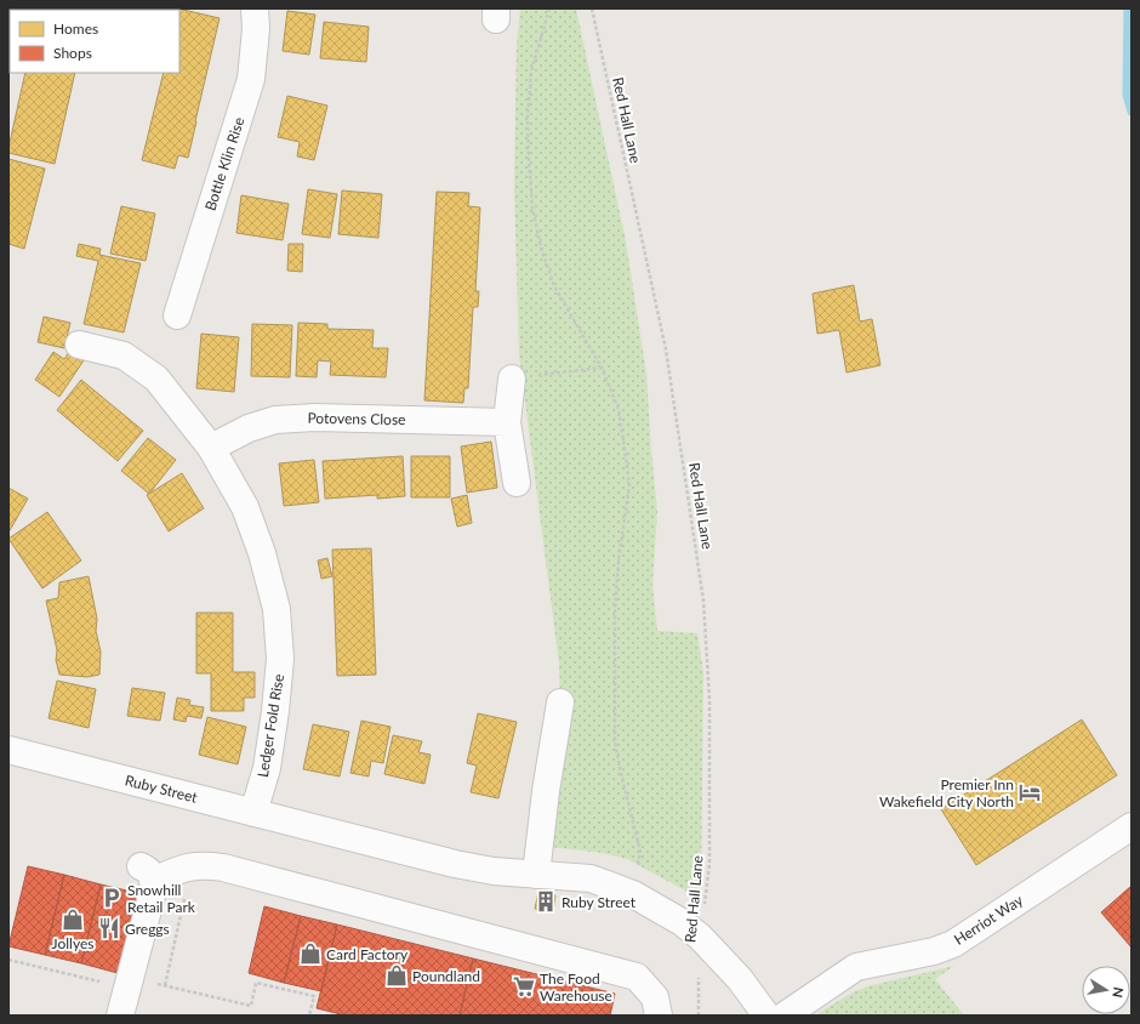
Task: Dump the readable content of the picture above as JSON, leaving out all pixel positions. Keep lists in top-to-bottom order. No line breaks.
{"streets":{"street":["Bottle Klin Rise","Potovens Close","Ledger Fold Rise","Ruby Street","Herriot Way"],"path":["Red Hall Lane"]},"crossings":[["Red Hall Lane","Ruby Street"],["Potovens Close","Ledger Fold Rise"],["Ledger Fold Rise","Ruby Street"]],"places":{"hotel":["Premier Inn Wakefield City North"],"parking":["Snowhill Retail Park"],"building":["Ruby Street"],"shop":["Jollyes","Card Factory","Poundland"],"restaurant":["Greggs"],"supermarket":["The Food Warehouse"]},"legend":["Homes","Shops"],"north":"right"}
